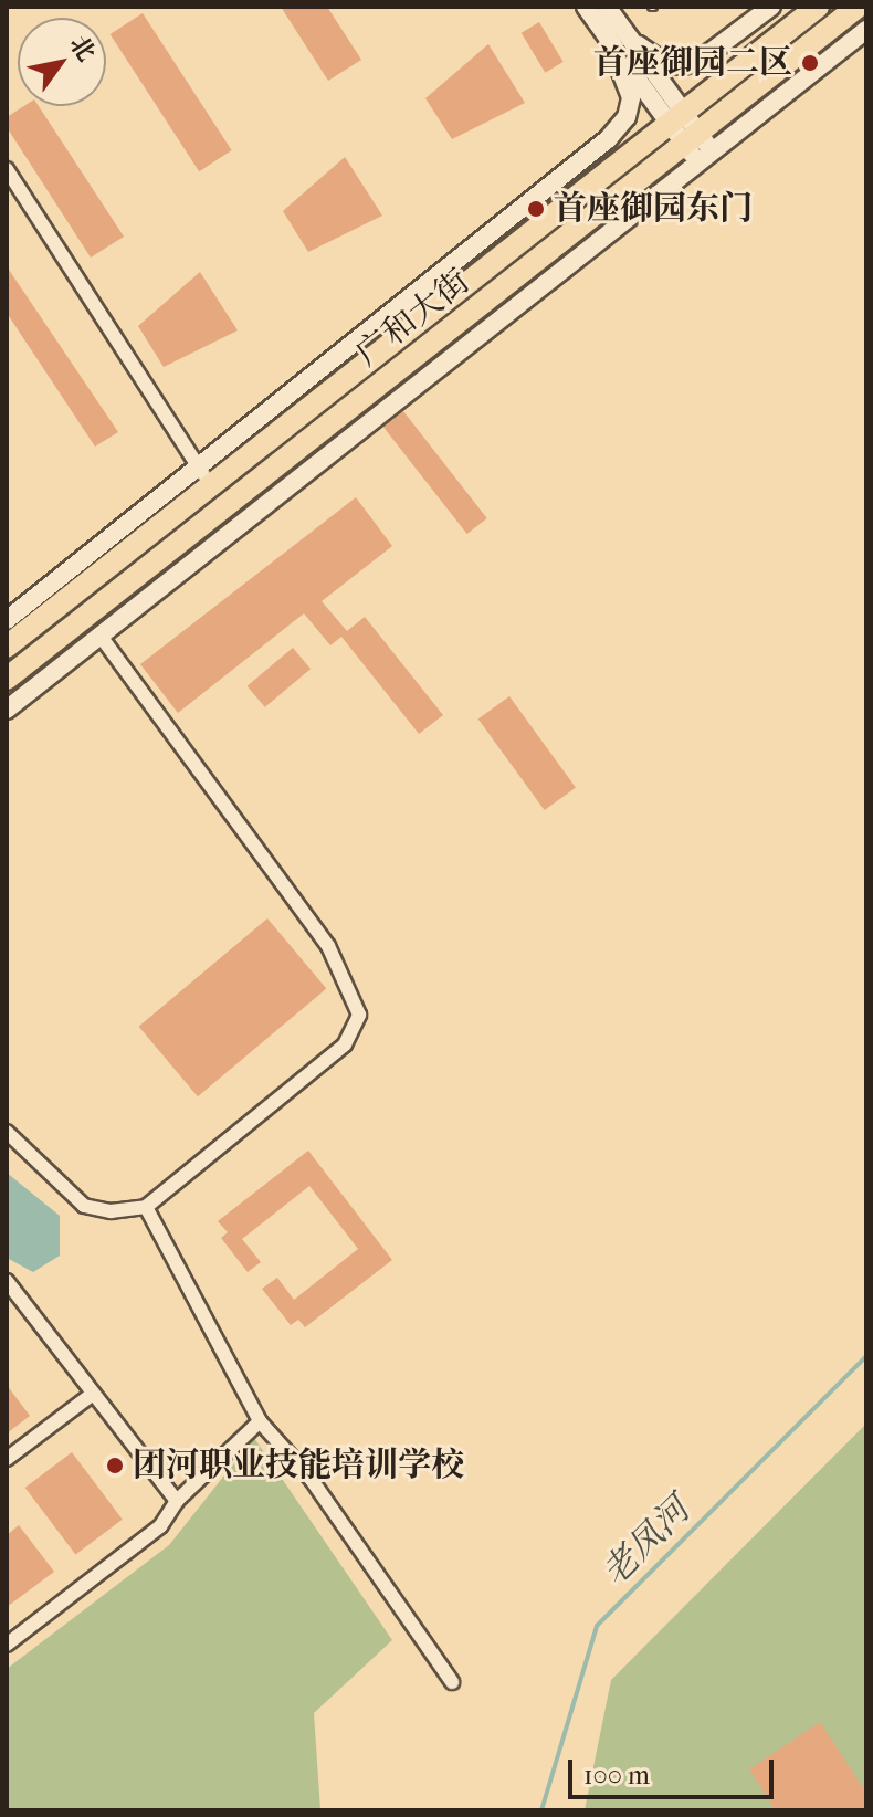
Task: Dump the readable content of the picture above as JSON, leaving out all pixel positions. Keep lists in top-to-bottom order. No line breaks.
{"streets":{"main road":["广和大街"]},"water":["老凤河"],"places":["首座御园二区","首座御园东门","团河职业技能培训学校"],"scale_bar":"100 m","north":"top right"}
